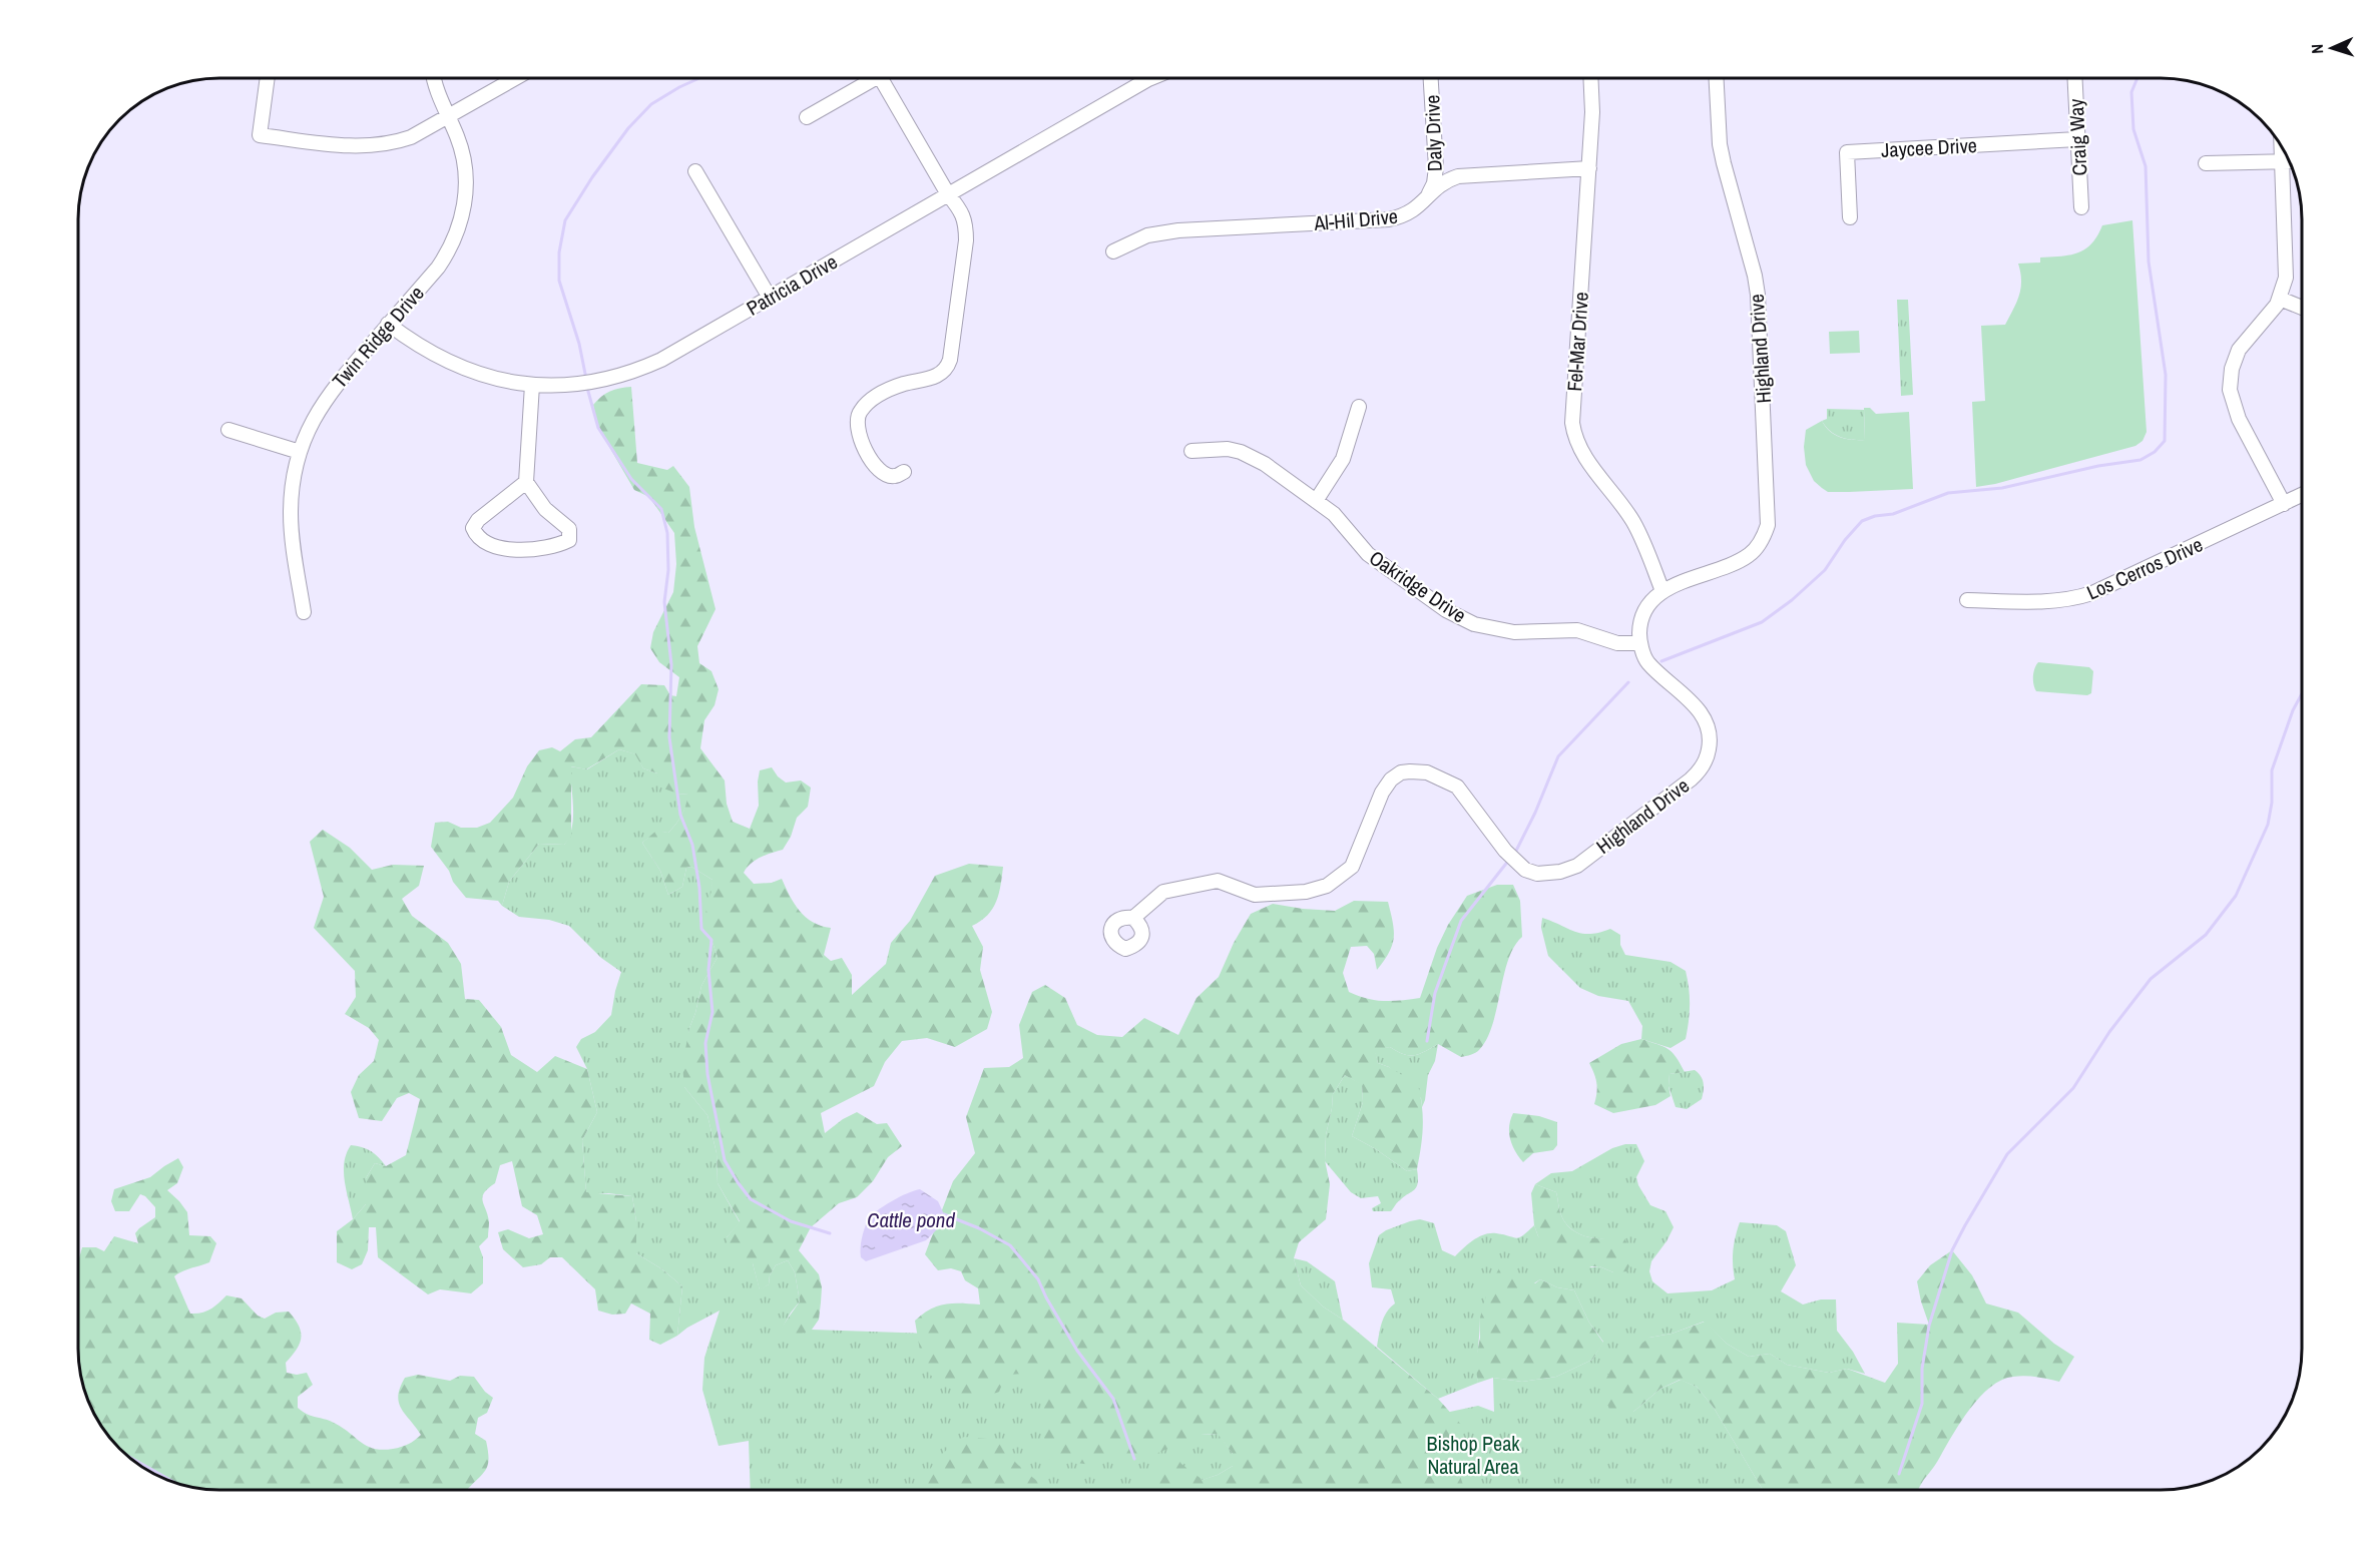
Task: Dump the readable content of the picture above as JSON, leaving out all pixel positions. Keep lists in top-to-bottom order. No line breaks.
{"streets":{"street":["Daly Drive","Craig Way","Jaycee Drive","Al-Hil Drive","Patricia Drive","Twin Ridge Drive","Fel-Mar Drive","Highland Drive","Los Cerros Drive","Oakridge Drive"]},"crossings":[["Daly Drive","Al-Hil Drive"],["Craig Way","Jaycee Drive"],["Al-Hil Drive","Fel-Mar Drive"],["Patricia Drive","Twin Ridge Drive"],["Fel-Mar Drive","Highland Drive"],["Highland Drive","Oakridge Drive"]],"water":["Cattle pond"],"parks":["Bishop Peak Natural Area"],"north":"left"}
